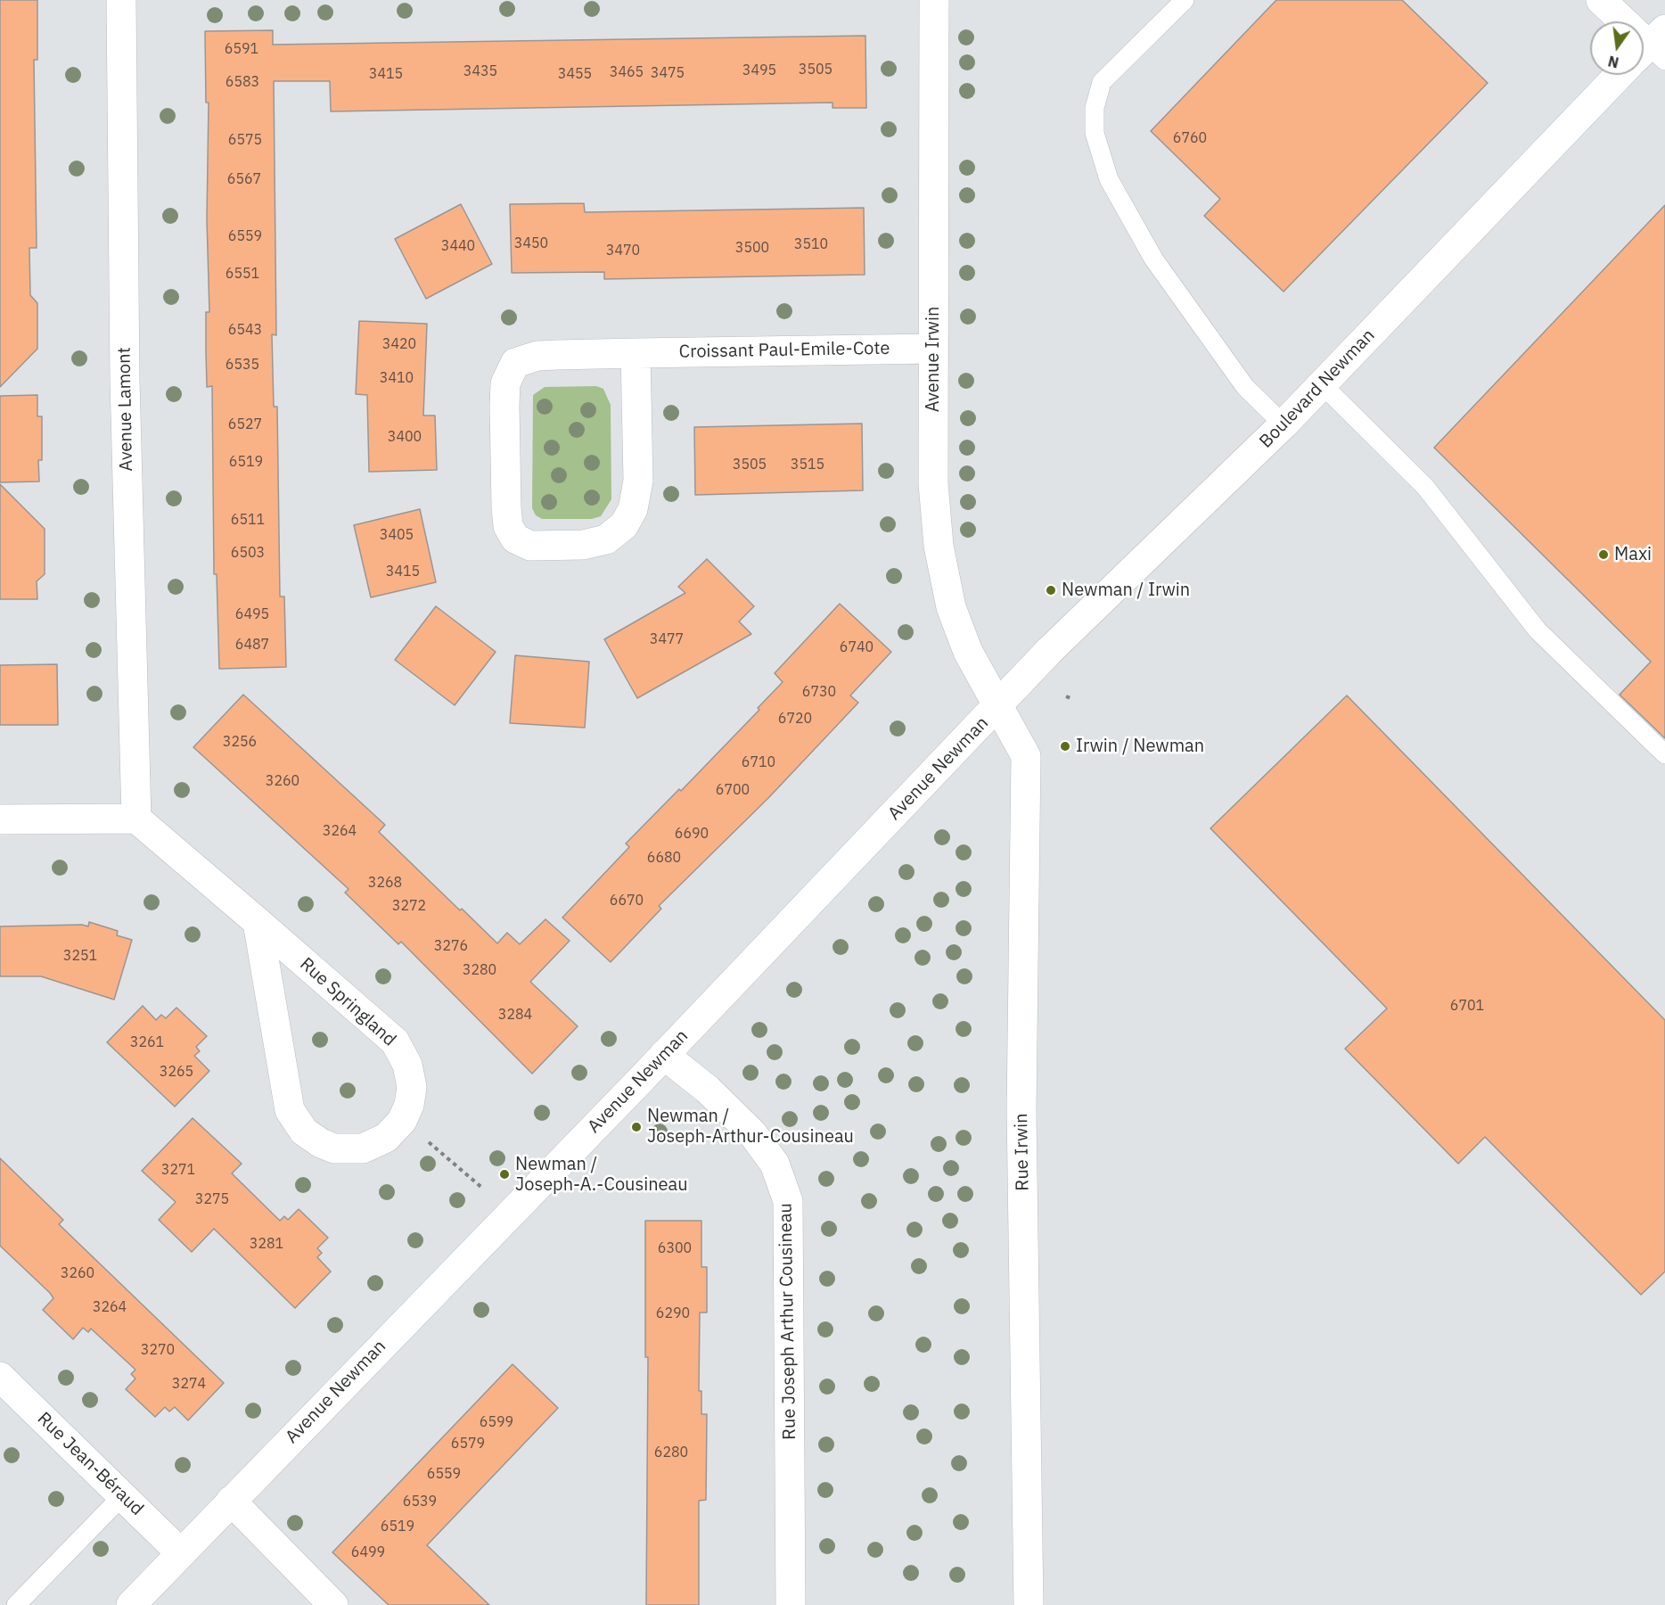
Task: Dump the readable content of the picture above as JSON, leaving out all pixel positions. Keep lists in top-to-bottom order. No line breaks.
{"streets":{"street":["Croissant Paul-Emile-Cote","Avenue Irwin","Boulevard Newman","Avenue Lamont","Avenue Newman","Rue Springland","Rue Irwin","Rue Joseph Arthur Cousineau","Rue Jean-Béraud"]},"crossings":[["Croissant Paul-Emile-Cote","Avenue Irwin"],["Avenue Irwin","Boulevard Newman"],["Avenue Irwin","Avenue Newman"],["Avenue Irwin","Rue Irwin"],["Boulevard Newman","Avenue Newman"],["Boulevard Newman","Rue Irwin"],["Avenue Lamont","Rue Springland"],["Avenue Newman","Rue Irwin"],["Avenue Newman","Rue Joseph Arthur Cousineau"],["Avenue Newman","Rue Jean-Béraud"]],"places":["Maxi","Newman / Irwin","Irwin / Newman","Newman / Joseph-Arthur-Cousineau","Newman / Joseph-A.-Cousineau"],"house_numbers":["6591","3505","3495","3435","3465","3475","3415","3455","6583","6760","6575","6567","6559","3450","3510","3440","3500","3470","6551","6543","3420","6535","3410","6527","3400","6519","3505","3515","6511","3405","6503","3415","6495","3477","6487","6740","6730","6720","3256","6710","3260","6700","3264","6690","6680","3268","6670","3272","3276","3251","3280","6701","3284","3261","3265","3271","3275","3281","6300","3260","3264","6290","3270","3274","6599","6579","6280","6559","6539","6519","6499"],"north":"bottom"}
